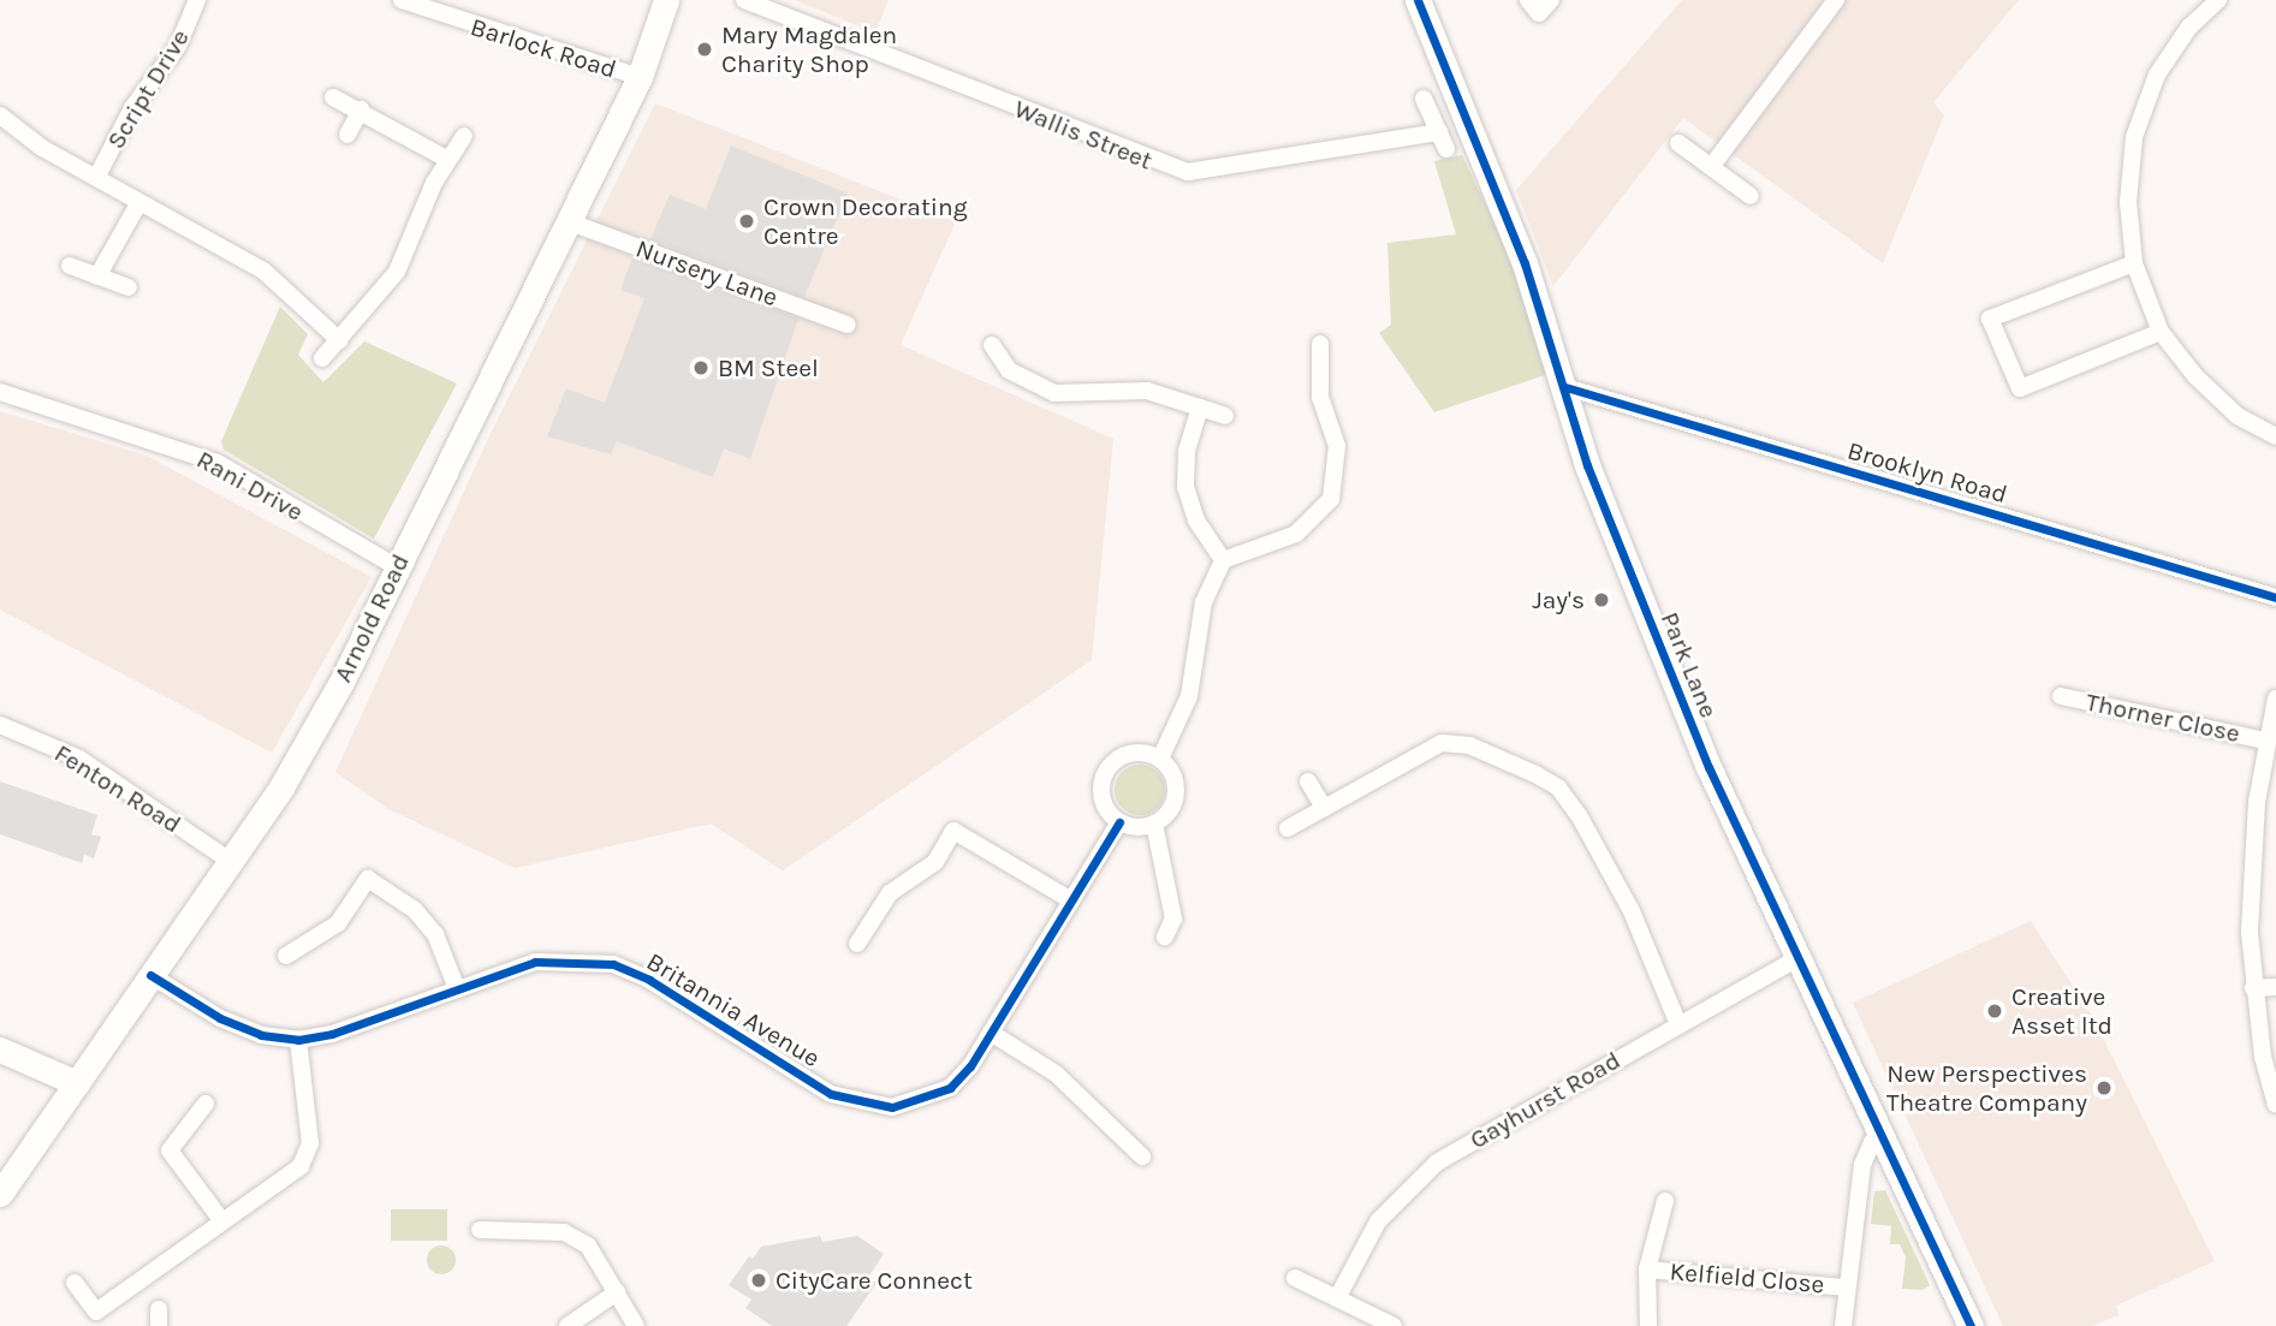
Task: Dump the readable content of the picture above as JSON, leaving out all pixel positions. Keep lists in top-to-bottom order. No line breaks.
{"streets":{"main road":["Arnold Road","Park Lane"],"street":["Barlock Road","Script Drive","Wallis Street","Nursery Lane","Brooklyn Road","Rani Drive","Thorner Close","Fenton Road","Britannia Avenue","Gayhurst Road","Kelfield Close"]},"crossings":[["Barlock Road","Arnold Road"],["Nursery Lane","Arnold Road"],["Brooklyn Road","Park Lane"],["Rani Drive","Arnold Road"],["Arnold Road","Fenton Road"],["Arnold Road","Britannia Avenue"],["Park Lane","Gayhurst Road"]],"places":["Mary Magdalen Charity Shop","Crown Decorating Centre","BM Steel","Jay's","Creative Asset ltd","New Perspectives Theatre Company","CityCare Connect"]}
